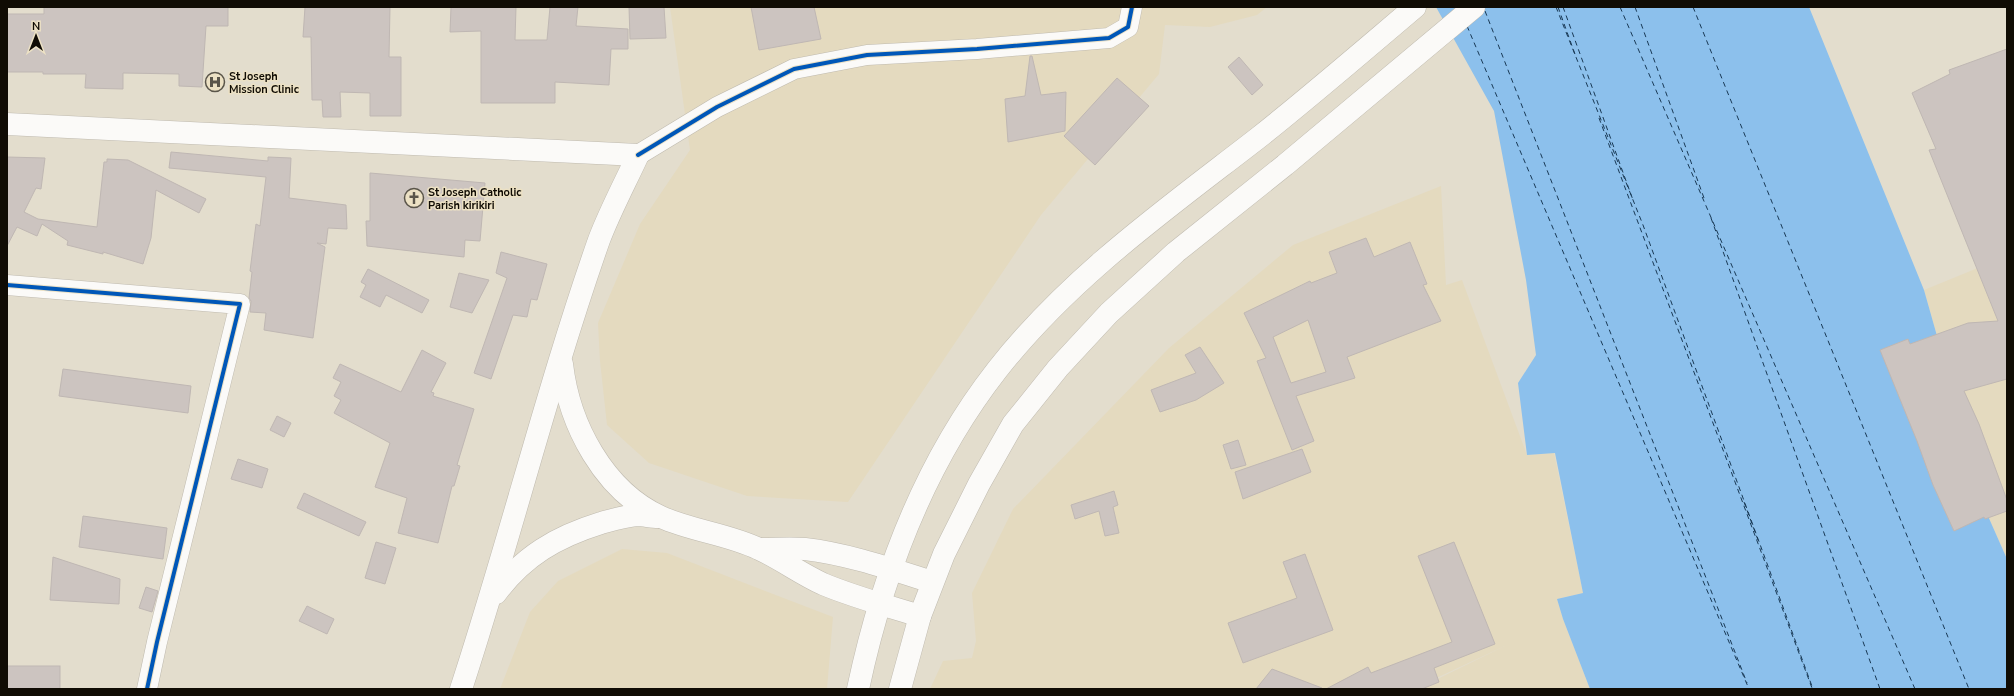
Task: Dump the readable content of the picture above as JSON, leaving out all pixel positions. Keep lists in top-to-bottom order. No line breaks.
{"places":{"hospital":["St Joseph Mission Clinic"],"church":["St Joseph Catholic Parish kirikiri"]},"north":"top"}
